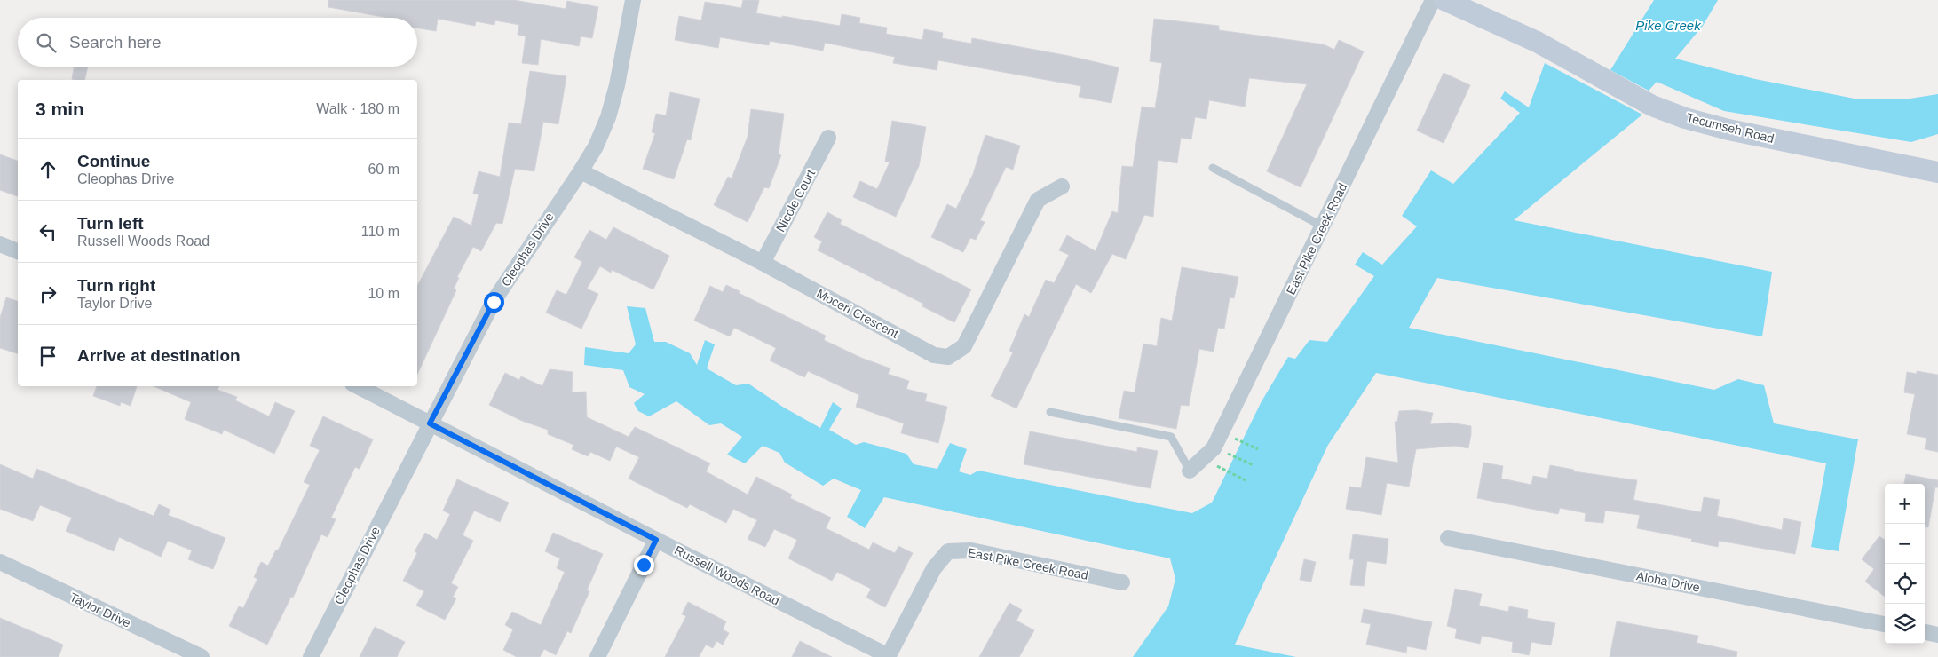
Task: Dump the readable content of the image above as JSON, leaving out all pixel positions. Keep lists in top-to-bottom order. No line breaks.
{"streets":{"main road":["Tecumseh Road"],"street":["Nicole Court","East Pike Creek Road","Cleophas Drive","Moceri Crescent","Russell Woods Road","Aloha Drive","Taylor Drive"]},"crossings":[["Nicole Court","Moceri Crescent"],["East Pike Creek Road","Russell Woods Road"],["Cleophas Drive","Moceri Crescent"],["Cleophas Drive","Russell Woods Road"]],"water":["Pike Creek"],"page":{"search":"Search here","heading":["3 min","Walk · 180 m"],"list":[["Continue","Cleophas Drive","60 m"],["Turn left","Russell Woods Road","110 m"],["Turn right","Taylor Drive","10 m"],"Arrive at destination"],"map_buttons":["+","−"]}}
